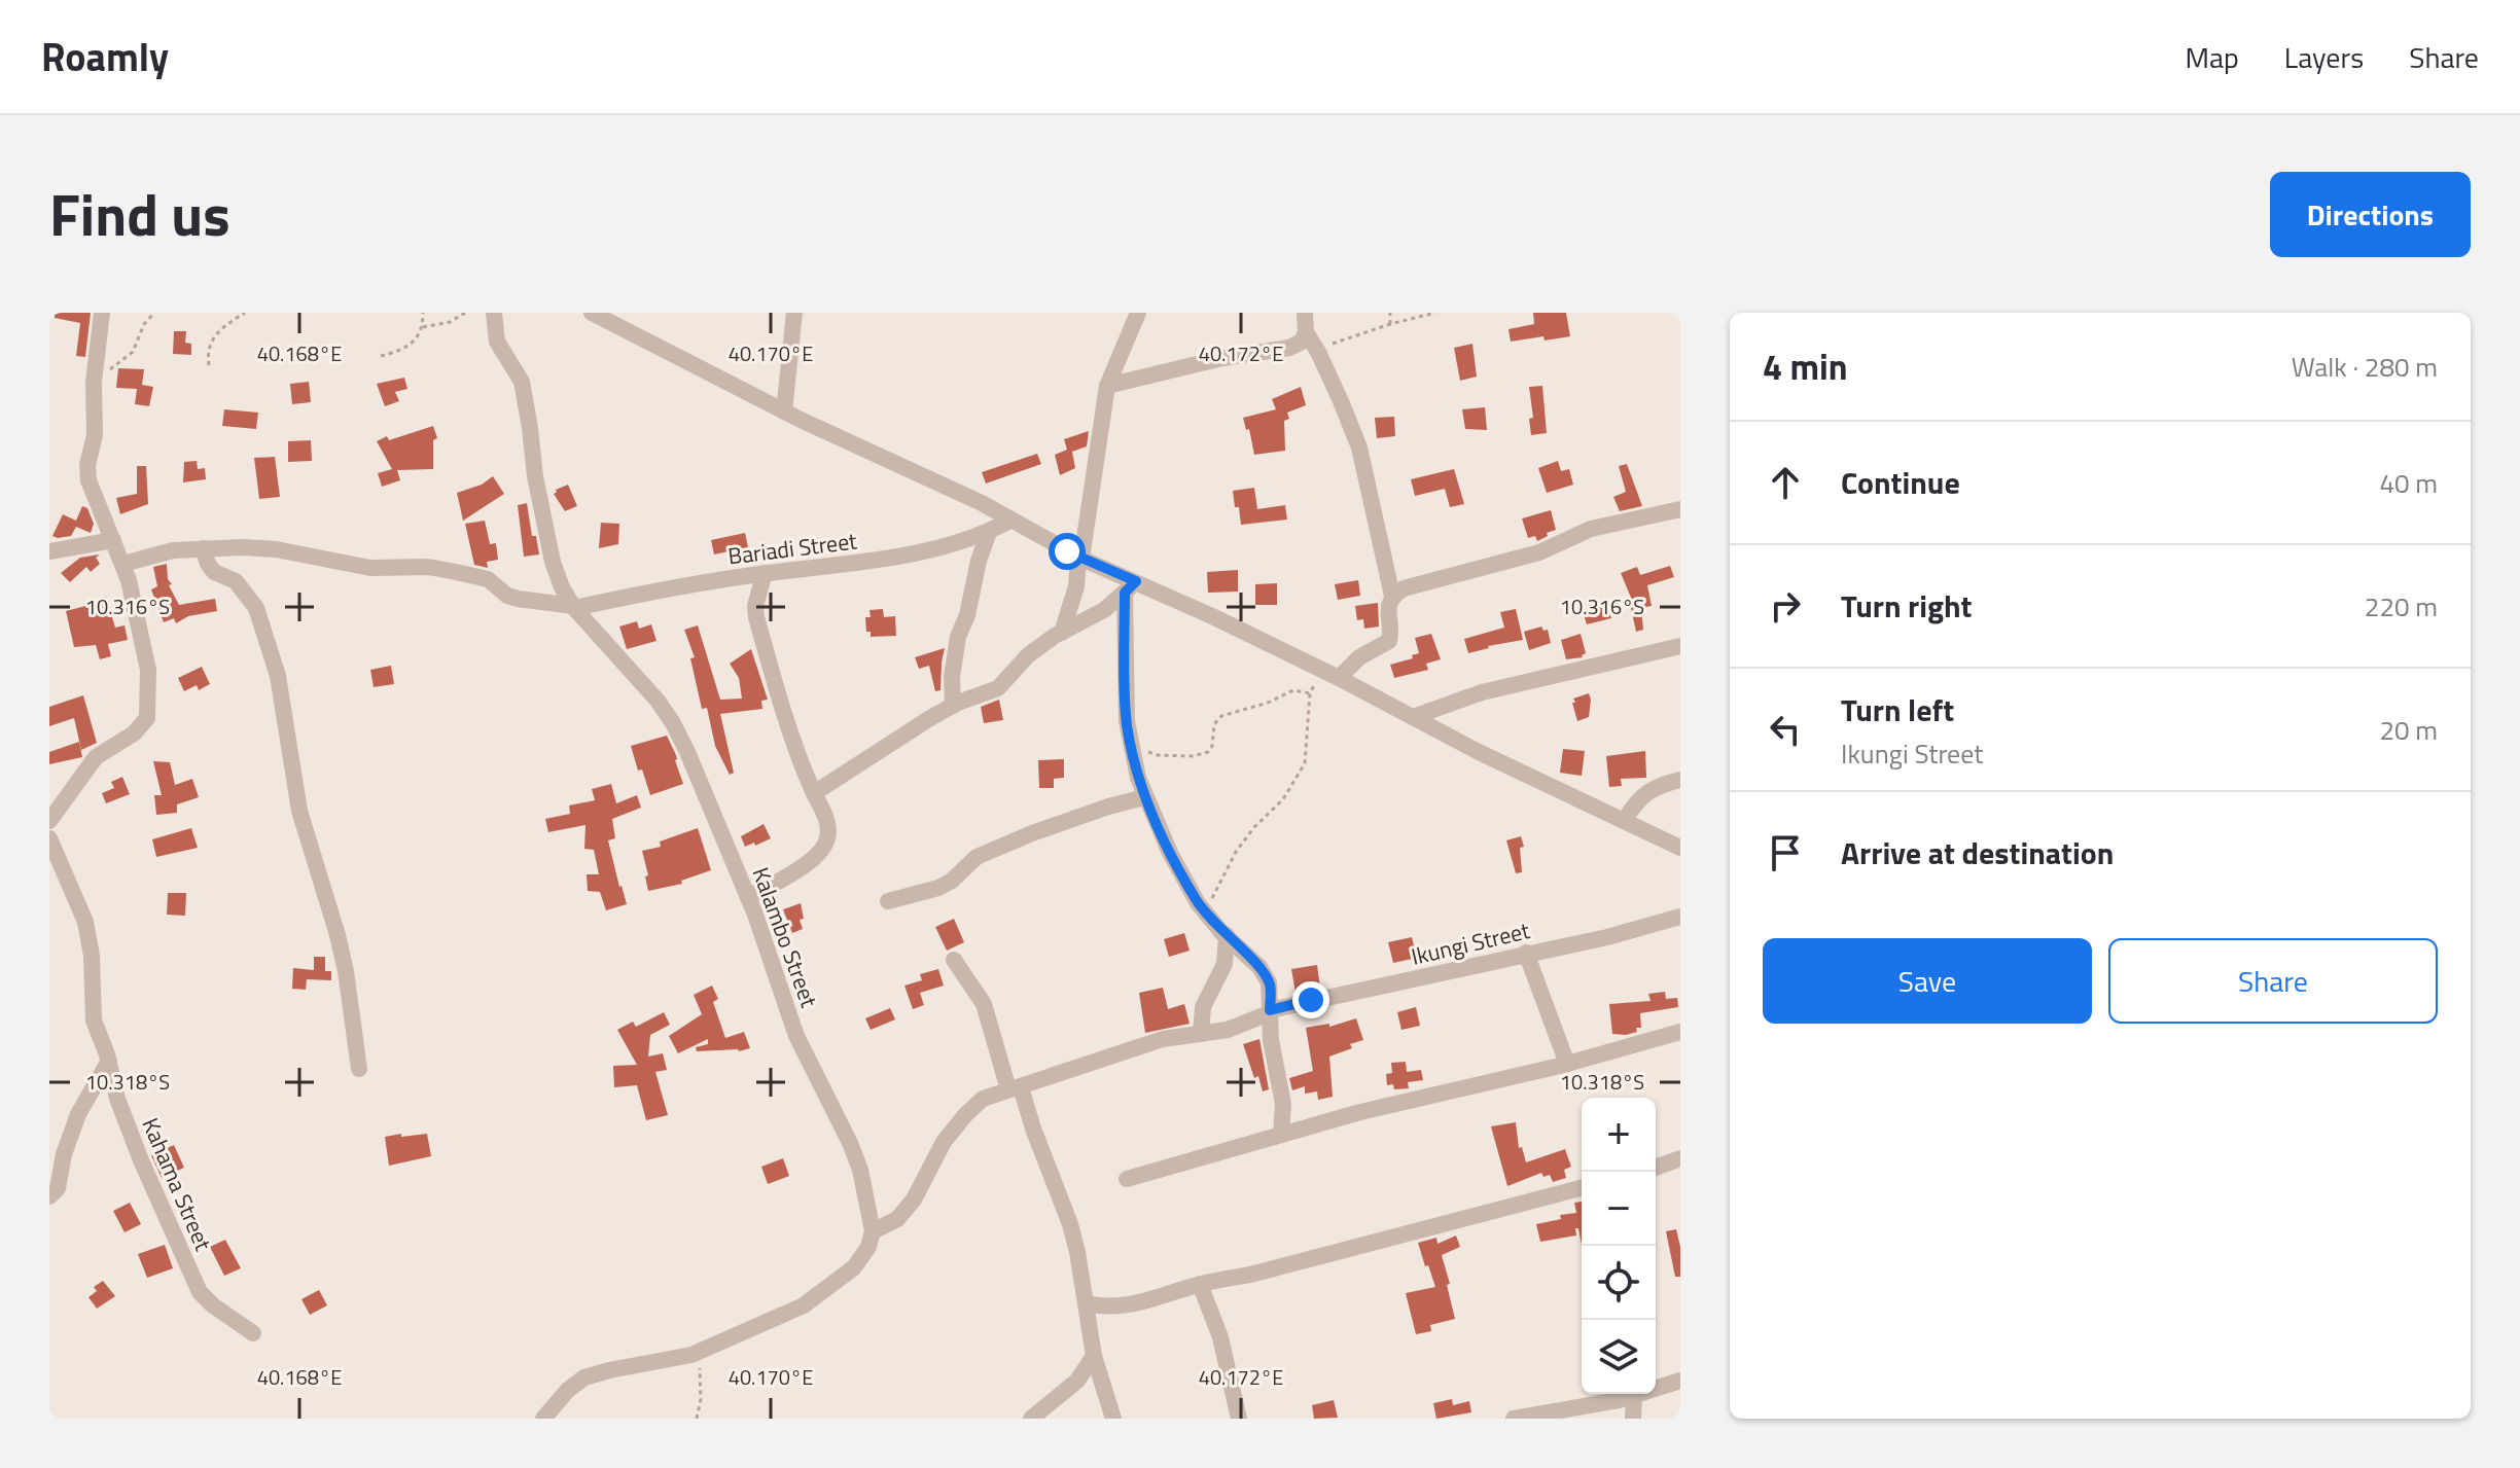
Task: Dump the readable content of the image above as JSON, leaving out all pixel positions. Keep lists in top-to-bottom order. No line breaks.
{"streets":{"street":["Bariadi Street","Kalambo Street","Ikungi Street","Kahama Street"]},"crossings":[["Bariadi Street","Kalambo Street"],["Kalambo Street","Ikungi Street"]],"page":{"header":"Roamly","nav":["Map","Layers","Share"],"title":"Find us","buttons":["Directions",["Save","Share"]],"heading":["4 min","Walk · 280 m"],"list":[["Continue","40 m"],["Turn right","220 m"],["Turn left","Ikungi Street","20 m"],"Arrive at destination"],"map_buttons":["+","−"]},"coordinates":["40.168°E","40.170°E","40.172°E","10.316°S","10.318°S"]}
